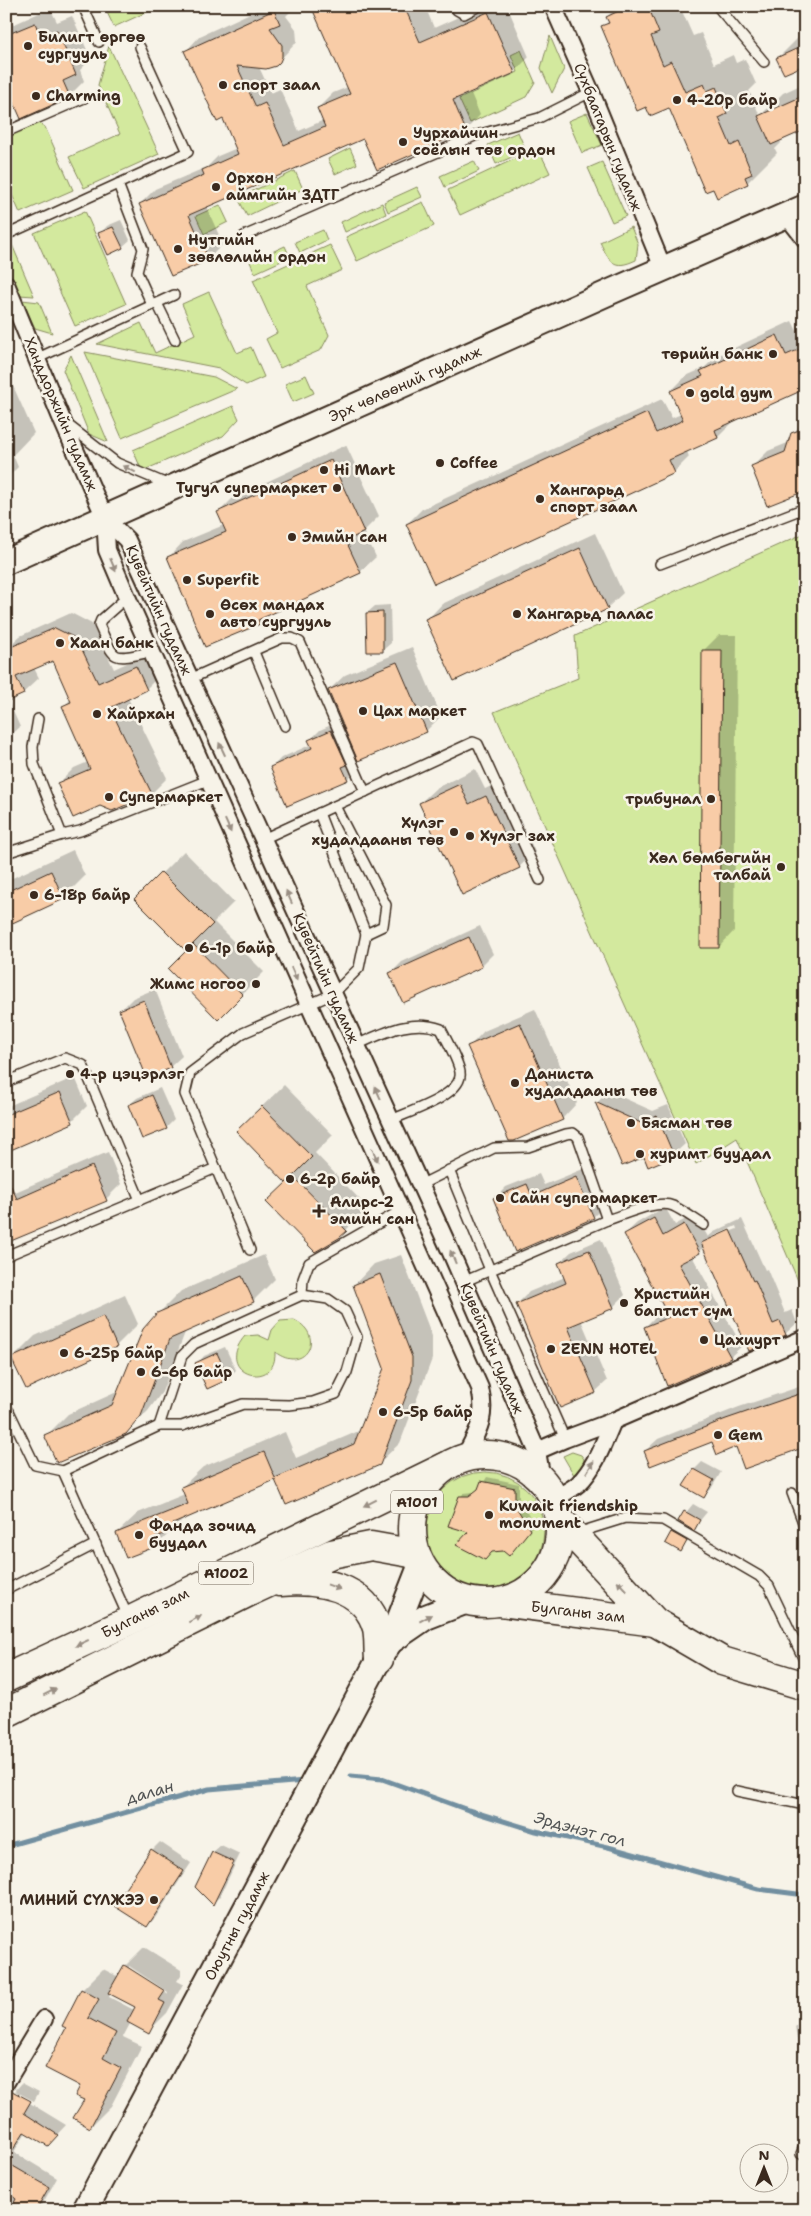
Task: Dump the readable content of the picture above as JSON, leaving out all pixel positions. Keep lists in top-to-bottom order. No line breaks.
{"streets":{"highway":["A1001","A1002","Булганы зам"],"main road":["Эрх чөлөөний гудамж","Оюутны гудамж"],"street":["Сүхбаатарын гудамж","Ханддоржийн гудамж","Кувейтийн гудамж"]},"crossings":[["Сүхбаатарын гудамж","Эрх чөлөөний гудамж"],["Эрх чөлөөний гудамж","Ханддоржийн гудамж"],["Эрх чөлөөний гудамж","Кувейтийн гудамж"],["Ханддоржийн гудамж","Кувейтийн гудамж"],["Кувейтийн гудамж","A1001"],["Кувейтийн гудамж","Булганы зам"],["Кувейтийн гудамж","Оюутны гудамж"],["A1001","Булганы зам"],["A1001","Оюутны гудамж"],["Булганы зам","Оюутны гудамж"]],"water":["далан","Эрдэнэт гол"],"places":{"other":["Билигт өргөө сургууль","спорт заал","Charming","4-20р байр","Уурхайчин соёлын төв ордон","Орхон аймгийн ЗДТГ","Нутгийн зөвлөлийн ордон","төрийн банк","gold gym","Coffee","Hi Mart","Тугул супермаркет","Хангарьд спорт заал","Эмийн сан","Superfit","Өсөх мандах авто сургууль","Хангарьд палас","Хаан банк","Цах маркет","Хайрхан","Супермаркет","трибунал","Хүлэг худалдааны төв","Хүлэг зах","Хөл бөмбөгийн талбай","6-18р байр","6-1р байр","Жимс ногоо","4-р цэцэрлэг","Даниста худалдааны төв","Бясман төв","хуримт буудал","6-2р байр","Сайн супермаркет","Христийн баптист сүм","Цахиурт","ZENN HOTEL","6-25р байр","6-6р байр","6-5р байр","Gem","Kuwait friendship monument","Фанда зочид буудал","МИНИЙ СҮЛЖЭЭ"],"health":["Aлирс-2 эмийн сан"]},"north":"top"}
